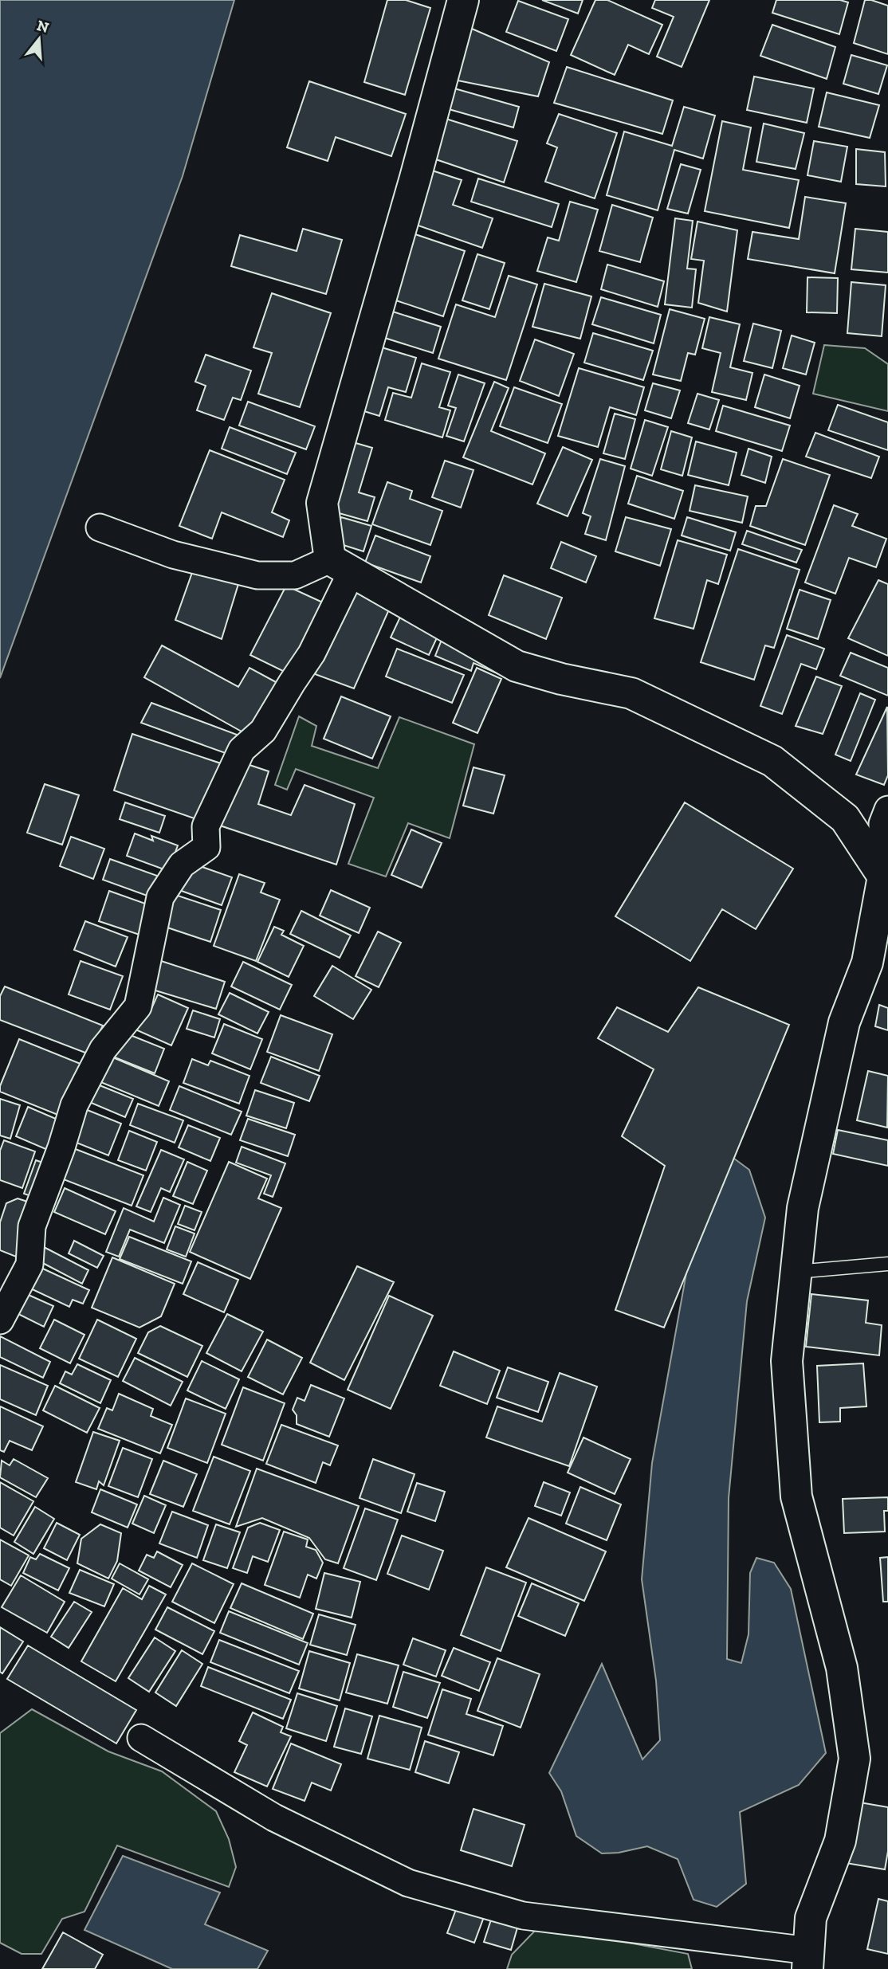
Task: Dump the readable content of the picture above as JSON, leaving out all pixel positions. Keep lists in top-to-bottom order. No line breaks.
{"north":"top"}
